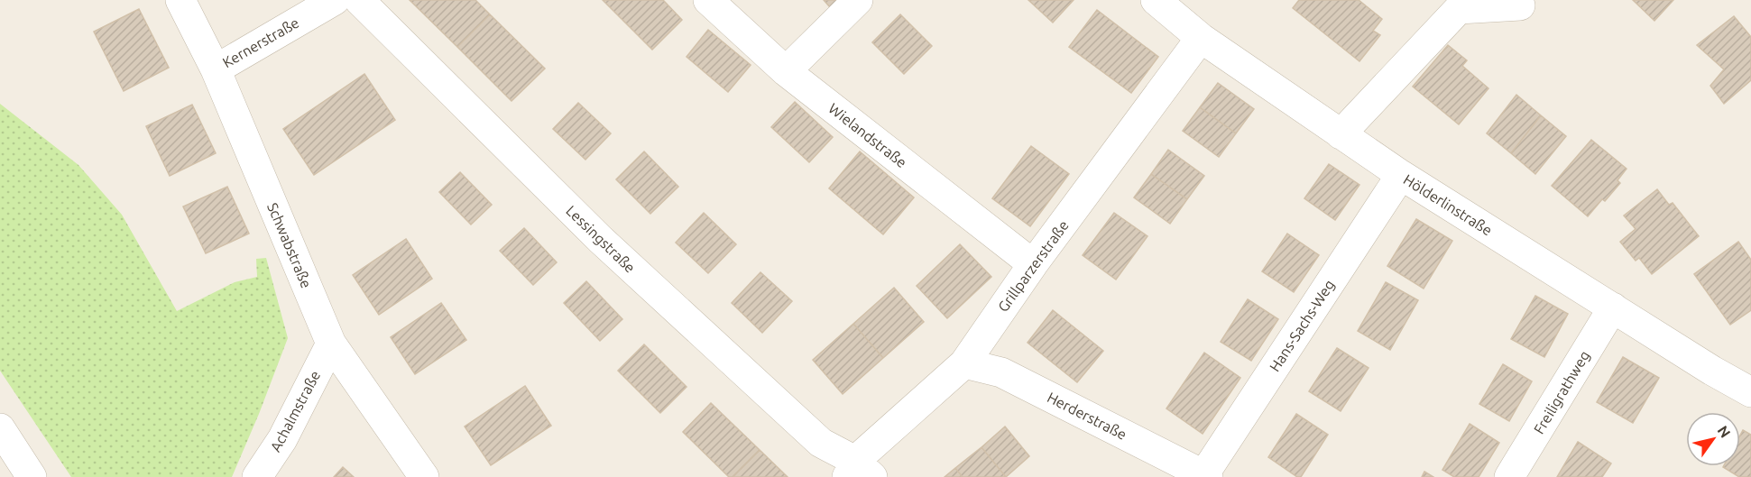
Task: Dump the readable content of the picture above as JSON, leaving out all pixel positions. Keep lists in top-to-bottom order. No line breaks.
{"streets":{"street":["Kernerstraße","Wielandstraße","Hölderlinstraße","Lessingstraße","Schwabstraße","Grillparzerstraße","Hans-Sachs-Weg","Freiligrathweg","Achalmstraße","Herderstraße"]},"crossings":[["Kernerstraße","Schwabstraße"],["Wielandstraße","Grillparzerstraße"],["Hölderlinstraße","Grillparzerstraße"],["Hölderlinstraße","Hans-Sachs-Weg"],["Hölderlinstraße","Freiligrathweg"],["Lessingstraße","Grillparzerstraße"],["Schwabstraße","Achalmstraße"],["Grillparzerstraße","Herderstraße"],["Hans-Sachs-Weg","Herderstraße"]],"north":"top right"}
